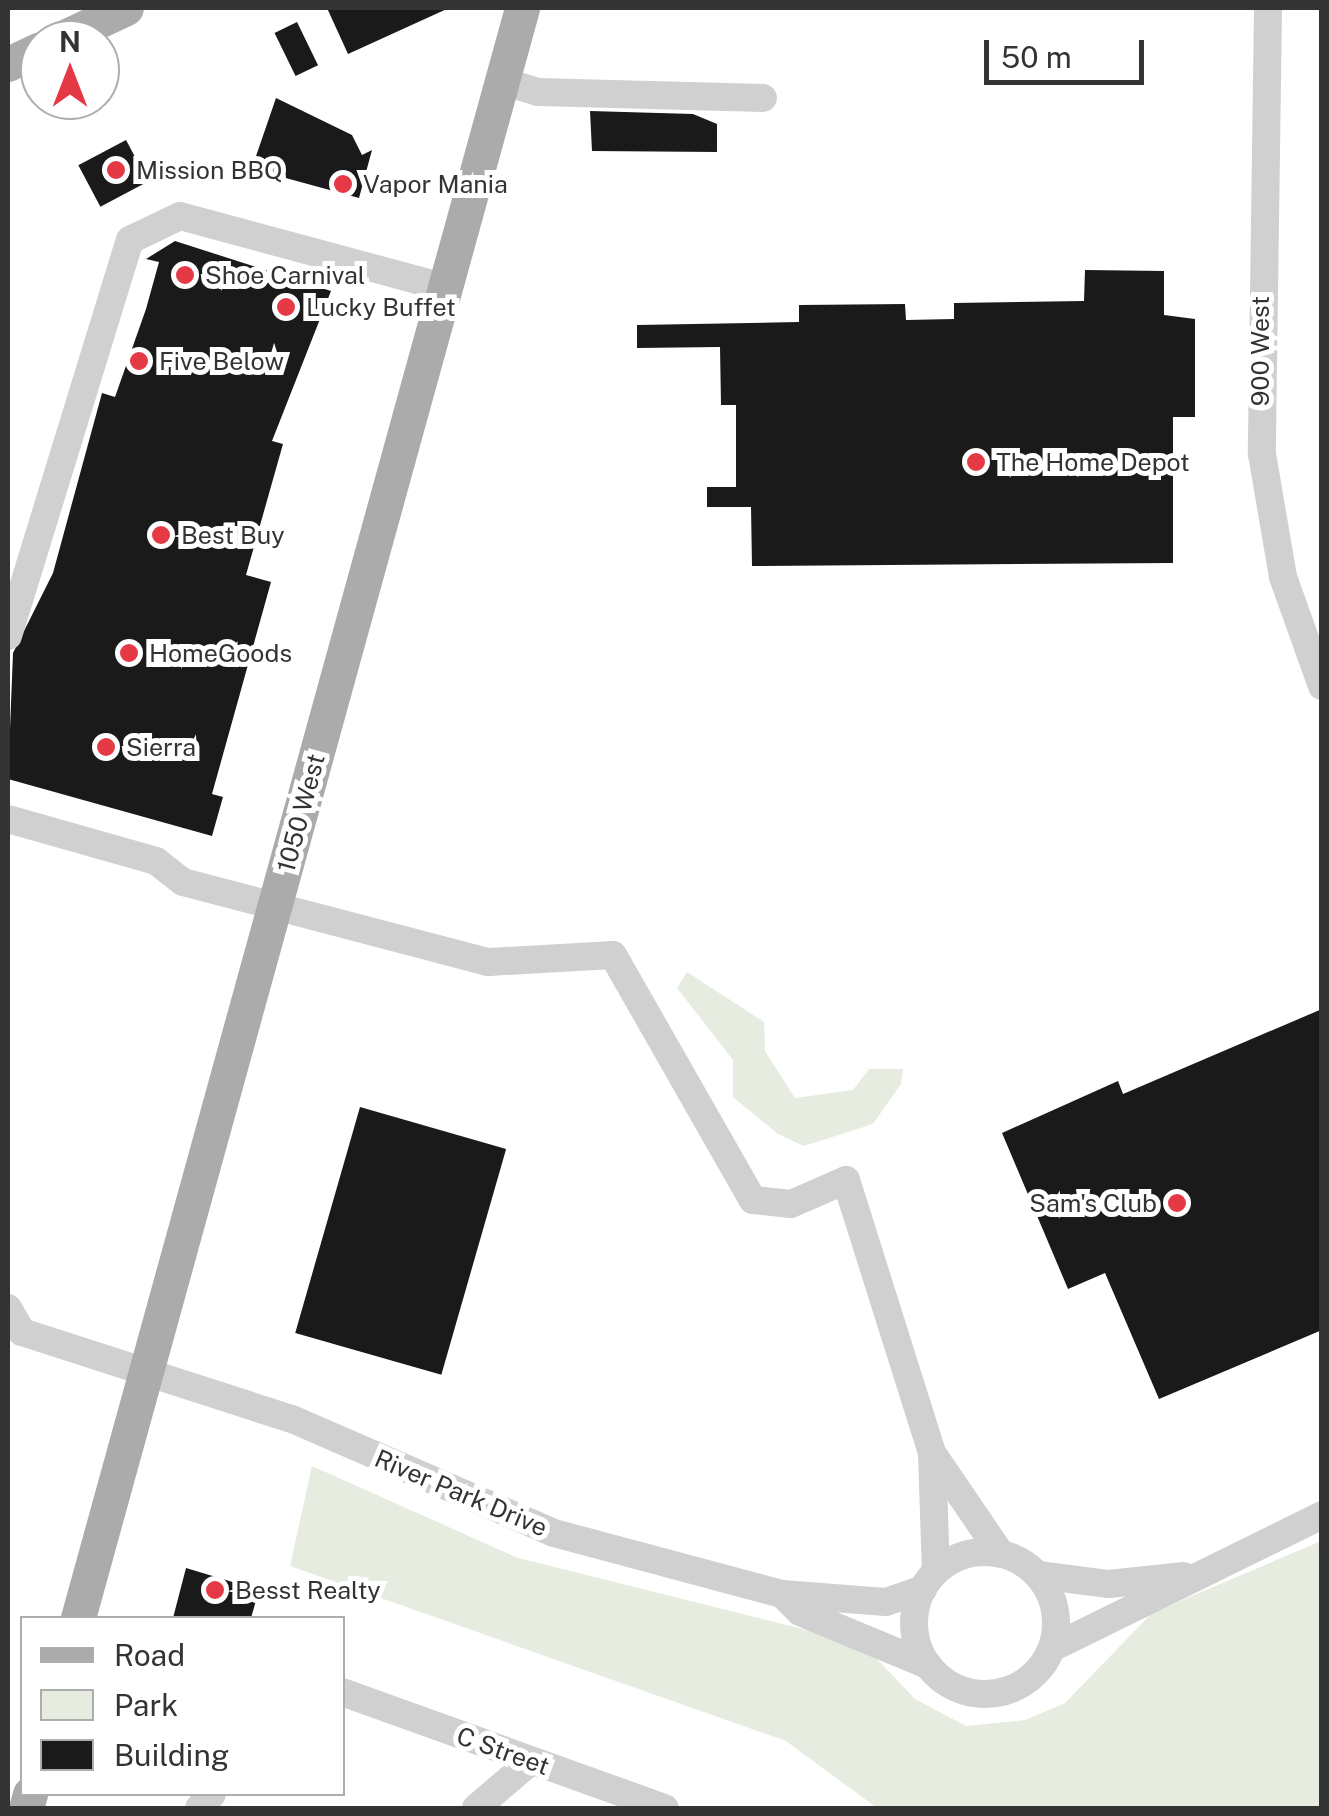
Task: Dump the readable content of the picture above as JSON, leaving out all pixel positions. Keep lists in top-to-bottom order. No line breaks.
{"streets":{"main road":["1050 West"],"street":["900 West","River Park Drive","C Street"]},"crossings":[["1050 West","River Park Drive"]],"places":["Mission BBQ","Vapor Mania","Shoe Carnival","Lucky Buffet","Five Below","The Home Depot","Best Buy","HomeGoods","Sierra","Sam's Club","Besst Realty"],"legend":["Road","Park","Building"],"scale_bar":"50 m","north":"top"}
